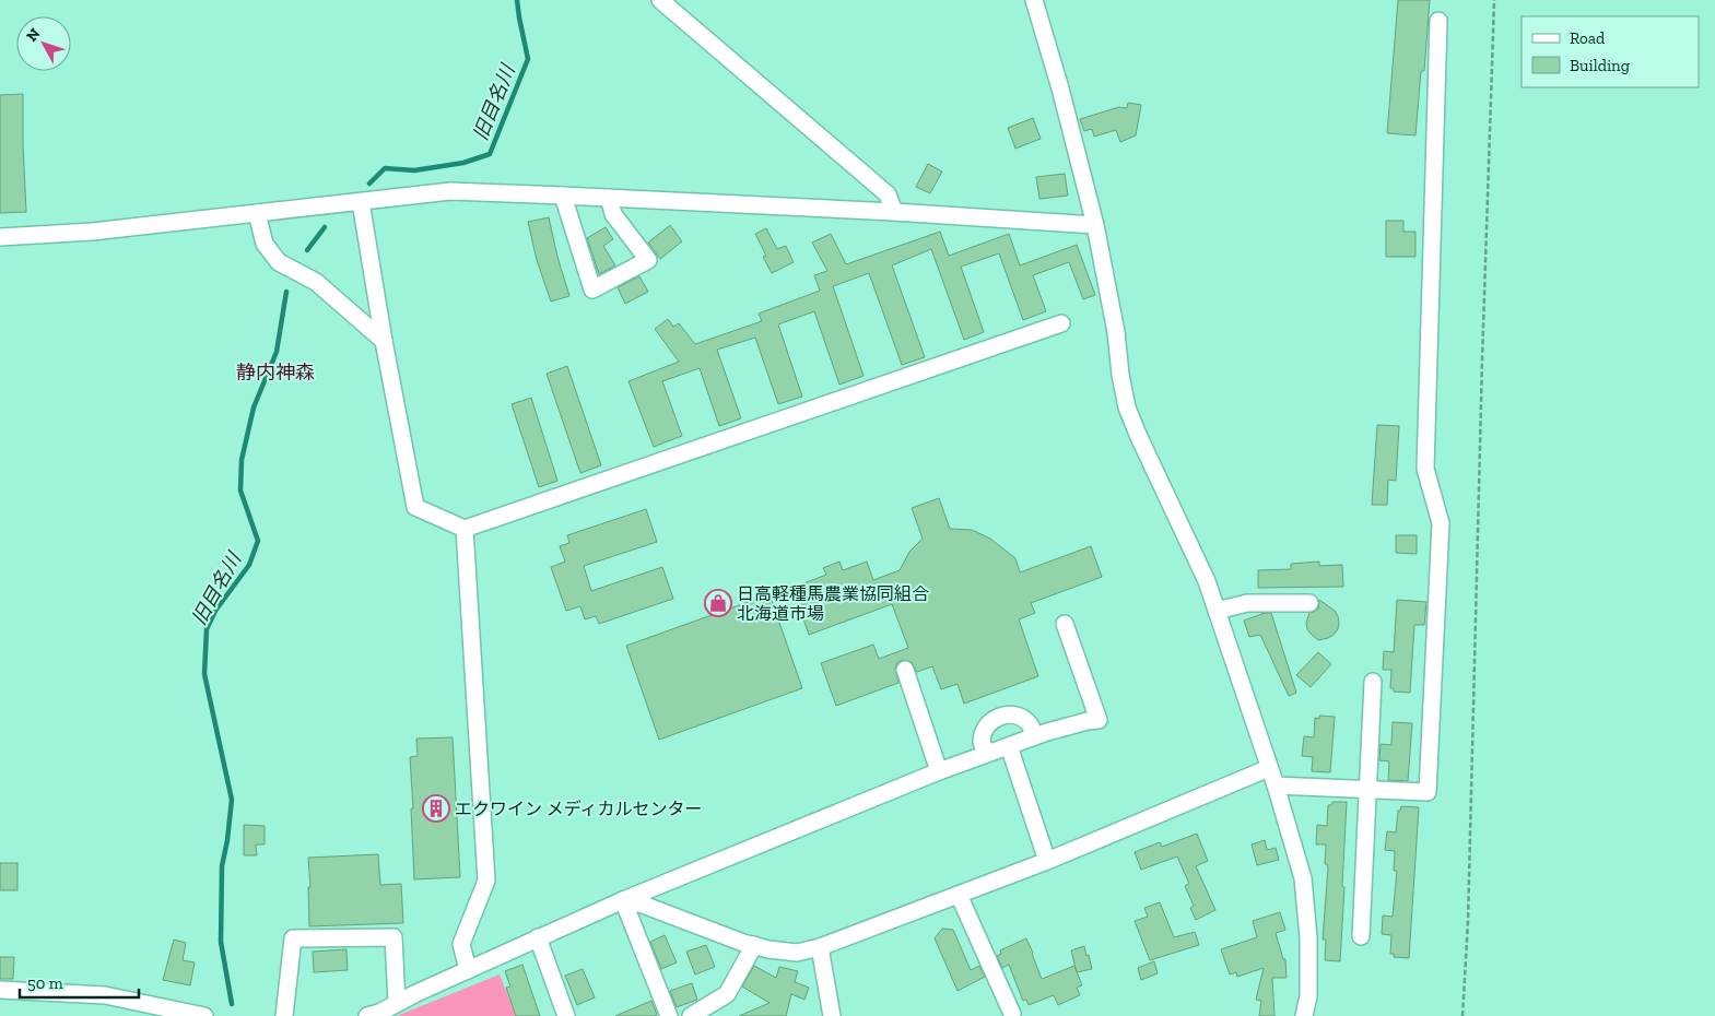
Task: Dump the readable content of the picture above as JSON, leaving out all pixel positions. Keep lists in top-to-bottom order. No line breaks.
{"districts":["静内神森"],"water":["旧目名川"],"places":{"shop":["日高軽種馬農業協同組合 北海道市場"],"building":["エクワイン メディカルセンター"]},"legend":["Road","Building"],"scale_bar":"50 m","north":"top left"}
